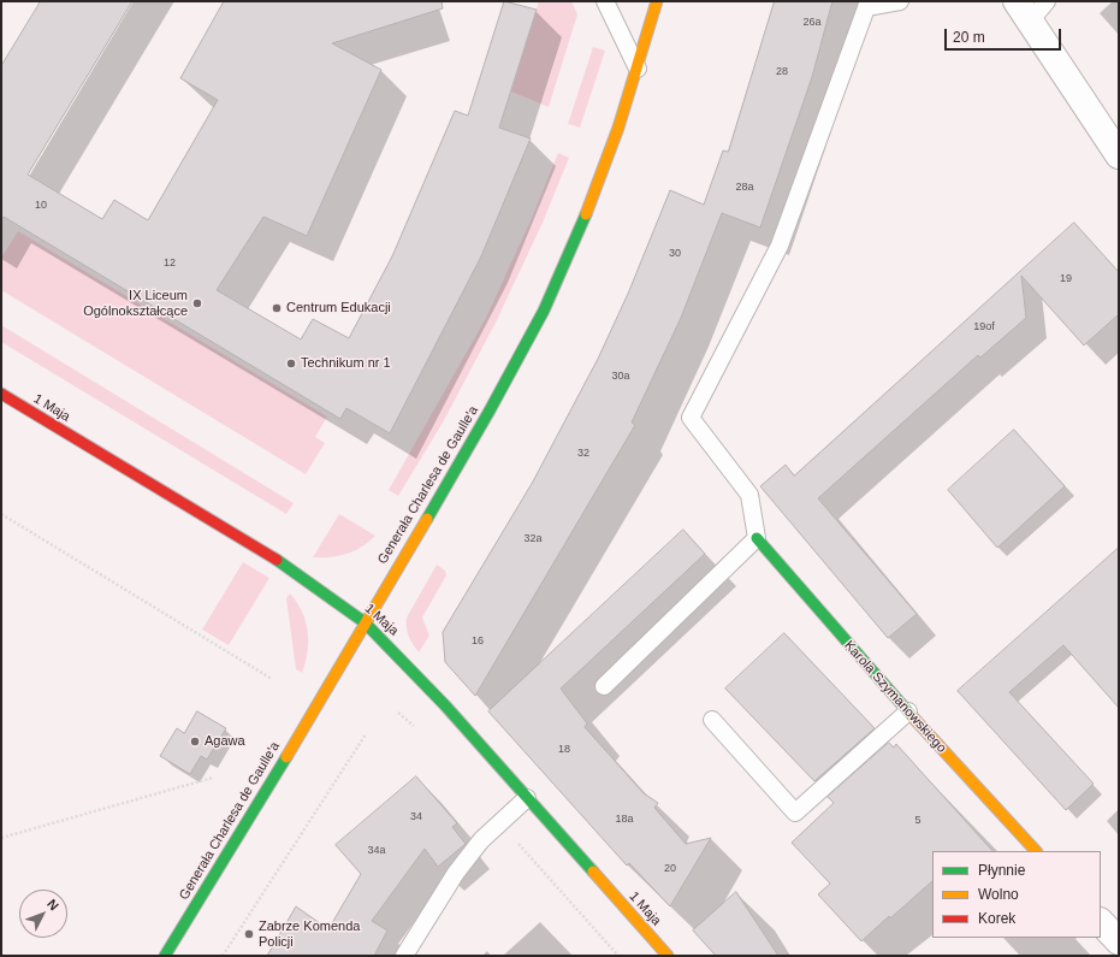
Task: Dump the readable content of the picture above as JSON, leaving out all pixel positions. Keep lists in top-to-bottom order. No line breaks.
{"streets":{"street":["1 Maja","Generała Charlesa de Gaulle'a","Karola Szymanowskiego"]},"crossings":[["1 Maja","Generała Charlesa de Gaulle'a"]],"places":["IX Liceum Ogólnokształcące","Centrum Edukacji","Technikum nr 1","Agawa","Zabrze Komenda Policji"],"house_numbers":["26a","28","28a","10","30","12","19","19of","30a","32","32a","16","18","34","18a","5","34a","20"],"legend":["Płynnie","Wolno","Korek"],"scale_bar":"20 m","north":"top right"}
